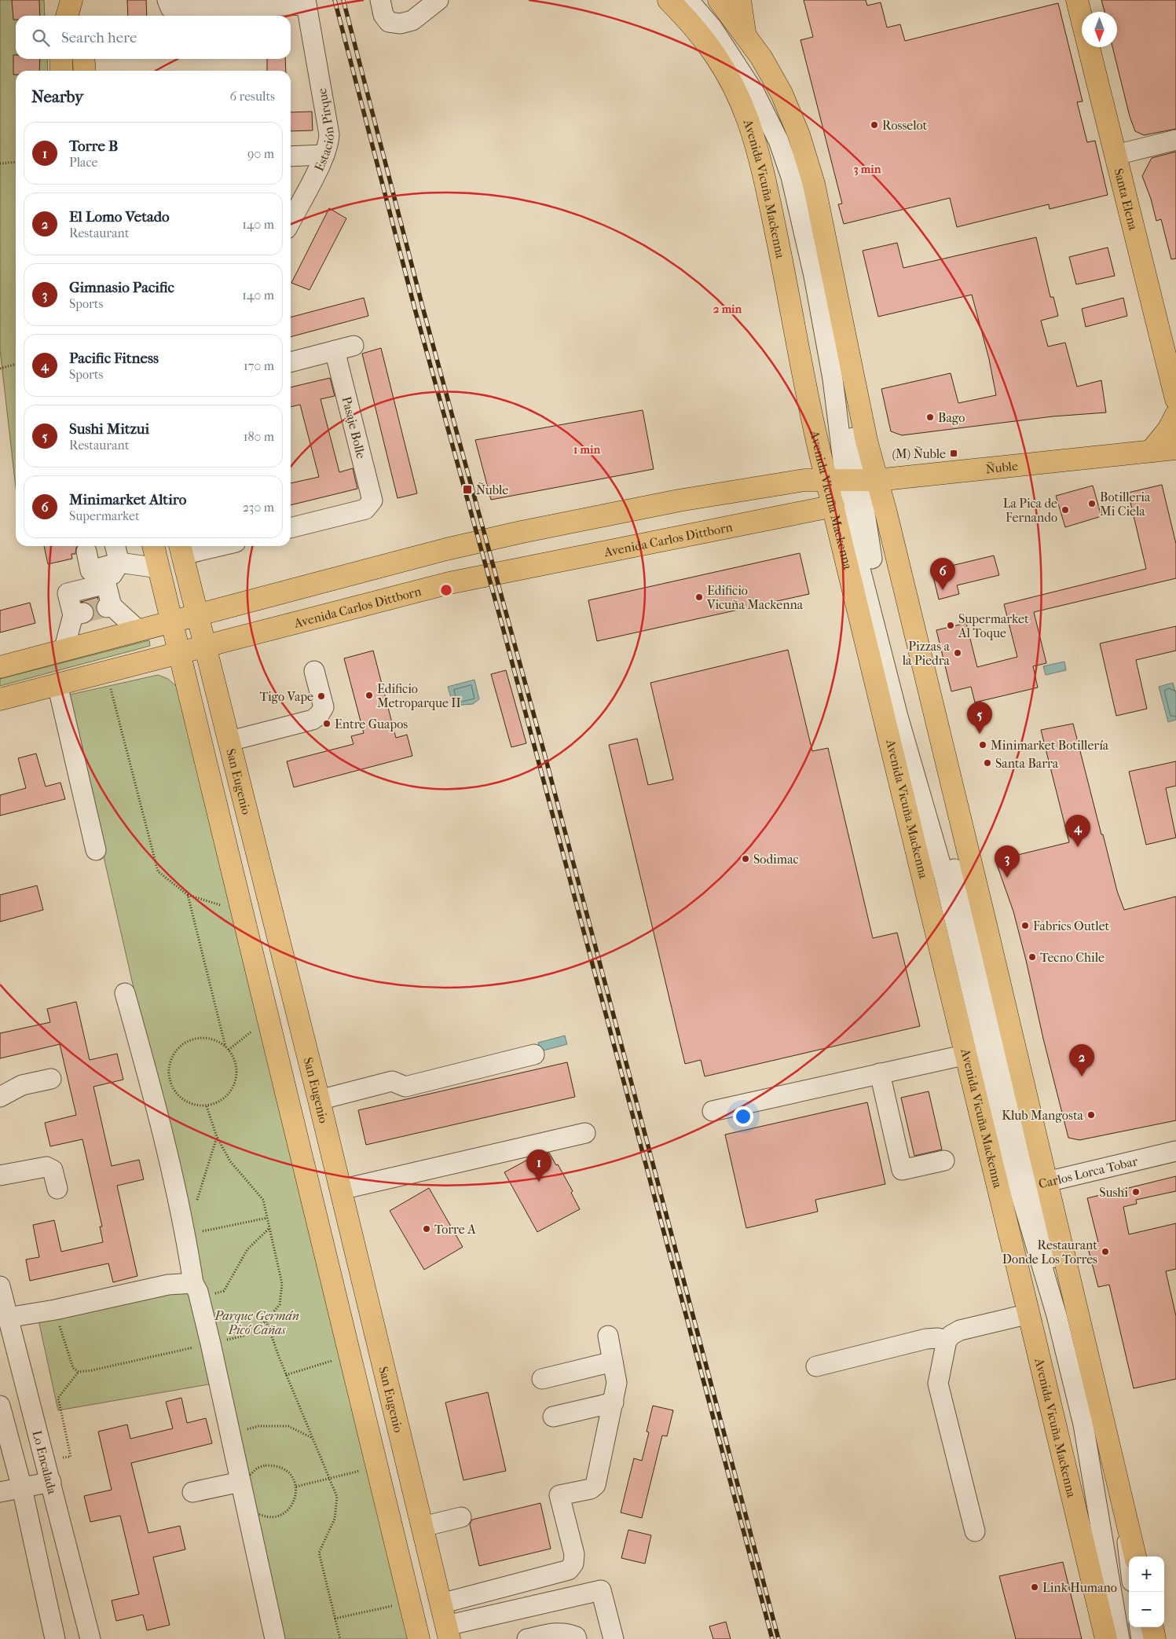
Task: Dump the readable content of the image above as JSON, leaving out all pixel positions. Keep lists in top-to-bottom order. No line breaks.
{"streets":{"main road":["Avenida Vicuña Mackenna","Santa Elena","Ñuble","Avenida Carlos Dittborn","San Eugenio"],"street":["Estación Pirque","Pasaje Bolle","Carlos Lorca Tobar","Lo Encalada"]},"crossings":[["Avenida Vicuña Mackenna","Ñuble"],["Avenida Vicuña Mackenna","Avenida Carlos Dittborn"],["Avenida Vicuña Mackenna","Carlos Lorca Tobar"],["Avenida Carlos Dittborn","San Eugenio"]],"parks":["Parque Germán Picó Cañas"],"places":{"other":["Rosselot","Bago","Botilleria Mi Ciela","La Pica de Fernando","Edificio Vicuña Mackenna","Supermarket Al Toque","Pizzas a la Piedra","Edificio Metroparque II","Tigo Vape","Entre Guapos","Minimarket Botillería","Santa Barra","Sodimac","Fabrics Outlet","Tecno Chile","Klub Mangosta","Sushi","Torre A","Restaurant Donde Los Torres","Link Humano"],"transit":["(M) Ñuble","Ñuble"]},"north":"bottom","page":{"search":"Search here","heading":["Nearby","6 results"],"list":[{"mark":"1","name":"Torre B","note":"Place","value":"90 m"},{"mark":"2","name":"El Lomo Vetado","note":"Restaurant","value":"140 m"},{"mark":"3","name":"Gimnasio Pacific","note":"Sports","value":"140 m"},{"mark":"4","name":"Pacific Fitness","note":"Sports","value":"170 m"},{"mark":"5","name":"Sushi Mitzui","note":"Restaurant","value":"180 m"},{"mark":"6","name":"Minimarket Altiro","note":"Supermarket","value":"230 m"}],"pins":["6","5","4","3","2","1"],"map_buttons":["+","−"]},"rings":["3 min","2 min","1 min"]}
